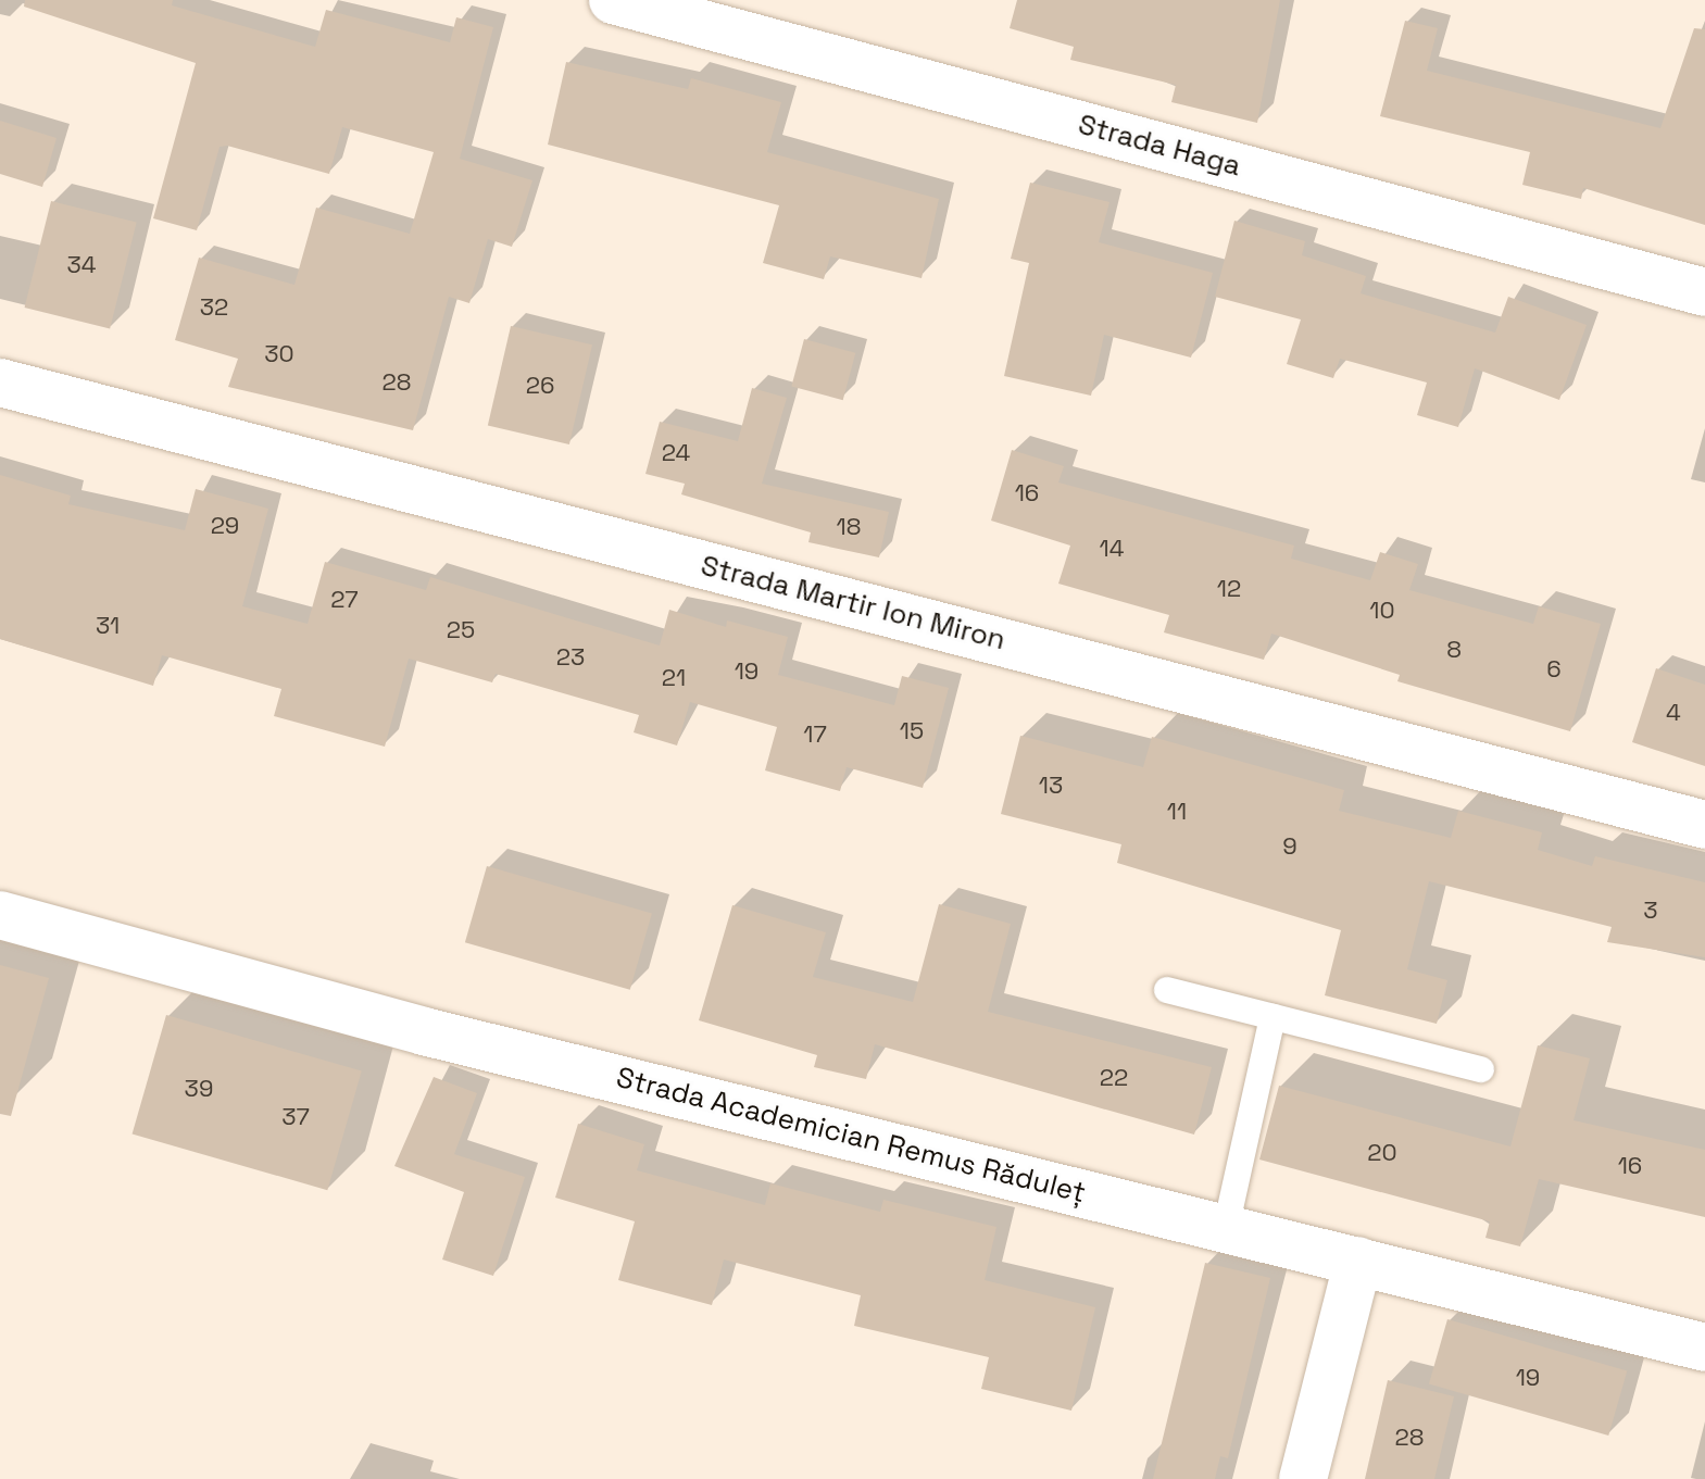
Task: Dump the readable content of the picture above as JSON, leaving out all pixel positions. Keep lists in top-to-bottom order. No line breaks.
{"streets":{"street":["Strada Haga","Strada Martir Ion Miron","Strada Academician Remus Răduleț"]},"house_numbers":["34","32","30","28","26","24","16","29","18","14","12","27","10","31","25","8","23","6","19","21","4","15","17","13","11","9","3","22","39","37","20","16","19","28"]}
